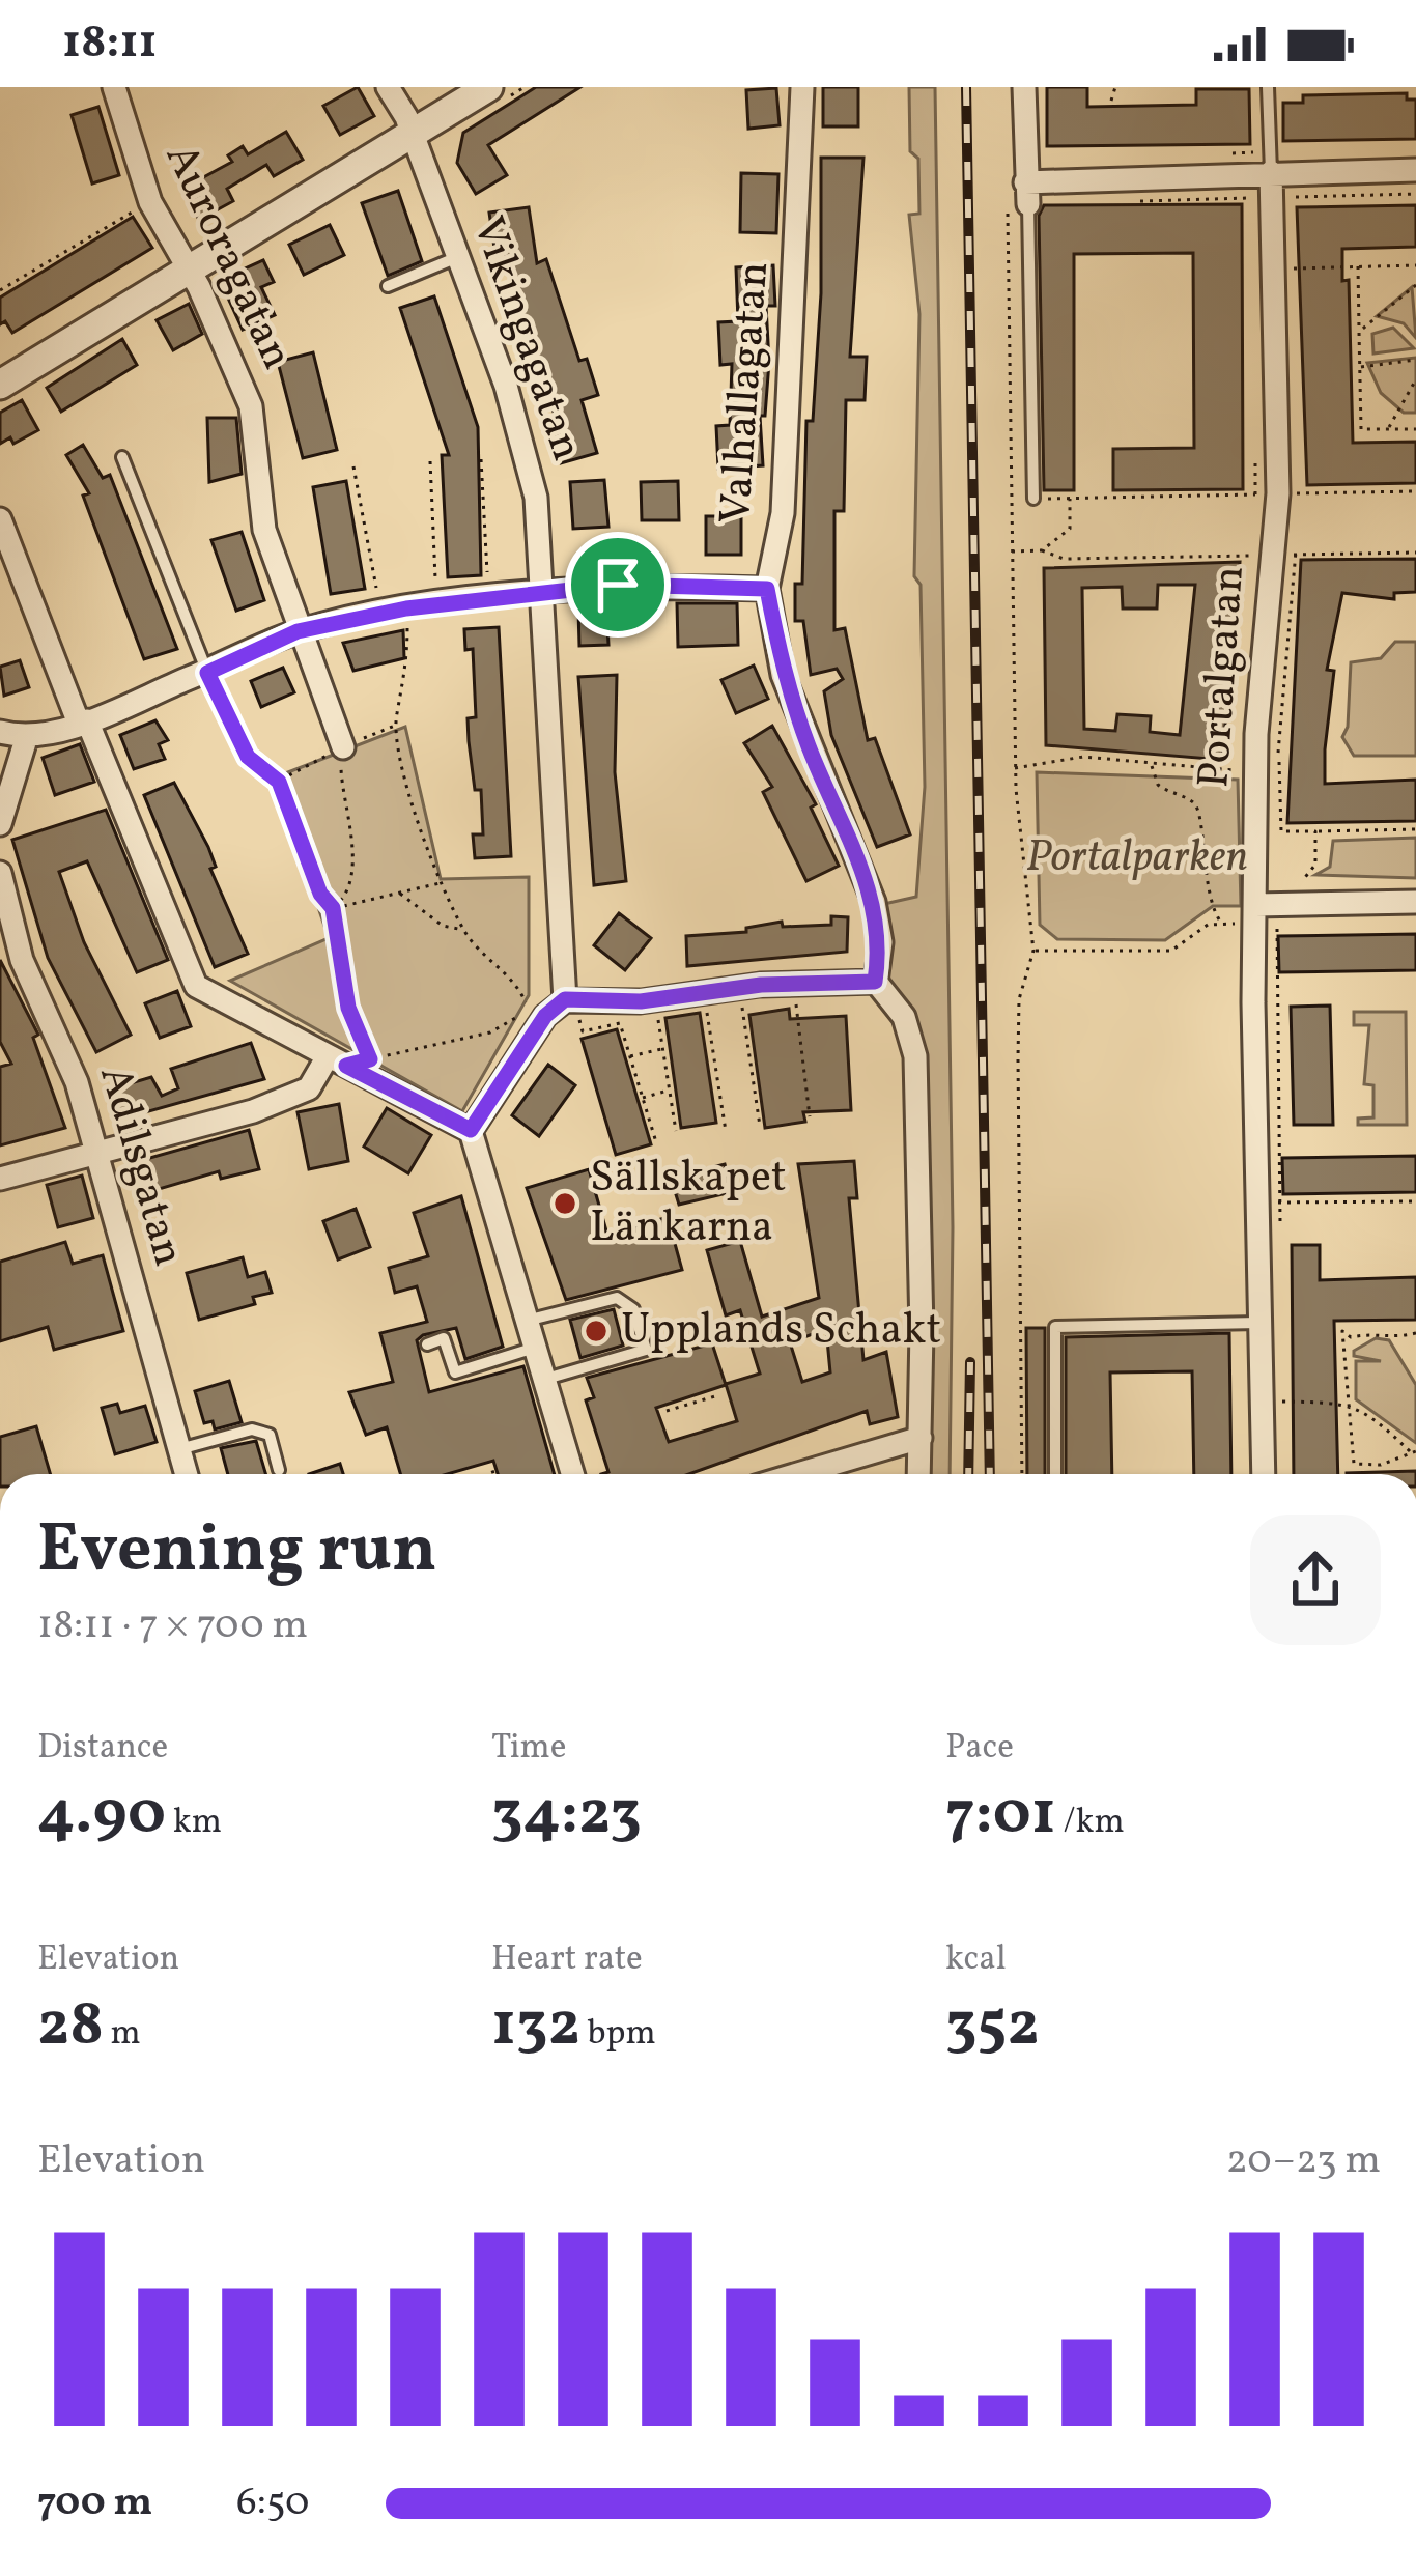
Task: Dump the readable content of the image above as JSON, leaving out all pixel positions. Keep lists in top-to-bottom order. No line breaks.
{"streets":{"street":["Auroragatan","Vikingagatan","Valhallagatan","Portalgatan","Adilsgatan"]},"parks":["Portalparken"],"places":["Sällskapet Länkarna","Upplands Schakt"],"page":{"status":"18:11","heading":["Evening run","18:11 · 7 × 700 m"],"stats":[["Distance","4.90 km"],["Time","34:23"],["Pace","7:01 /km"],["Elevation","28 m"],["Heart rate","132 bpm"],["kcal","352"]],"chart":["Elevation","20–23 m"],"list":[{"name":"700 m","note":"6:50"}]}}
